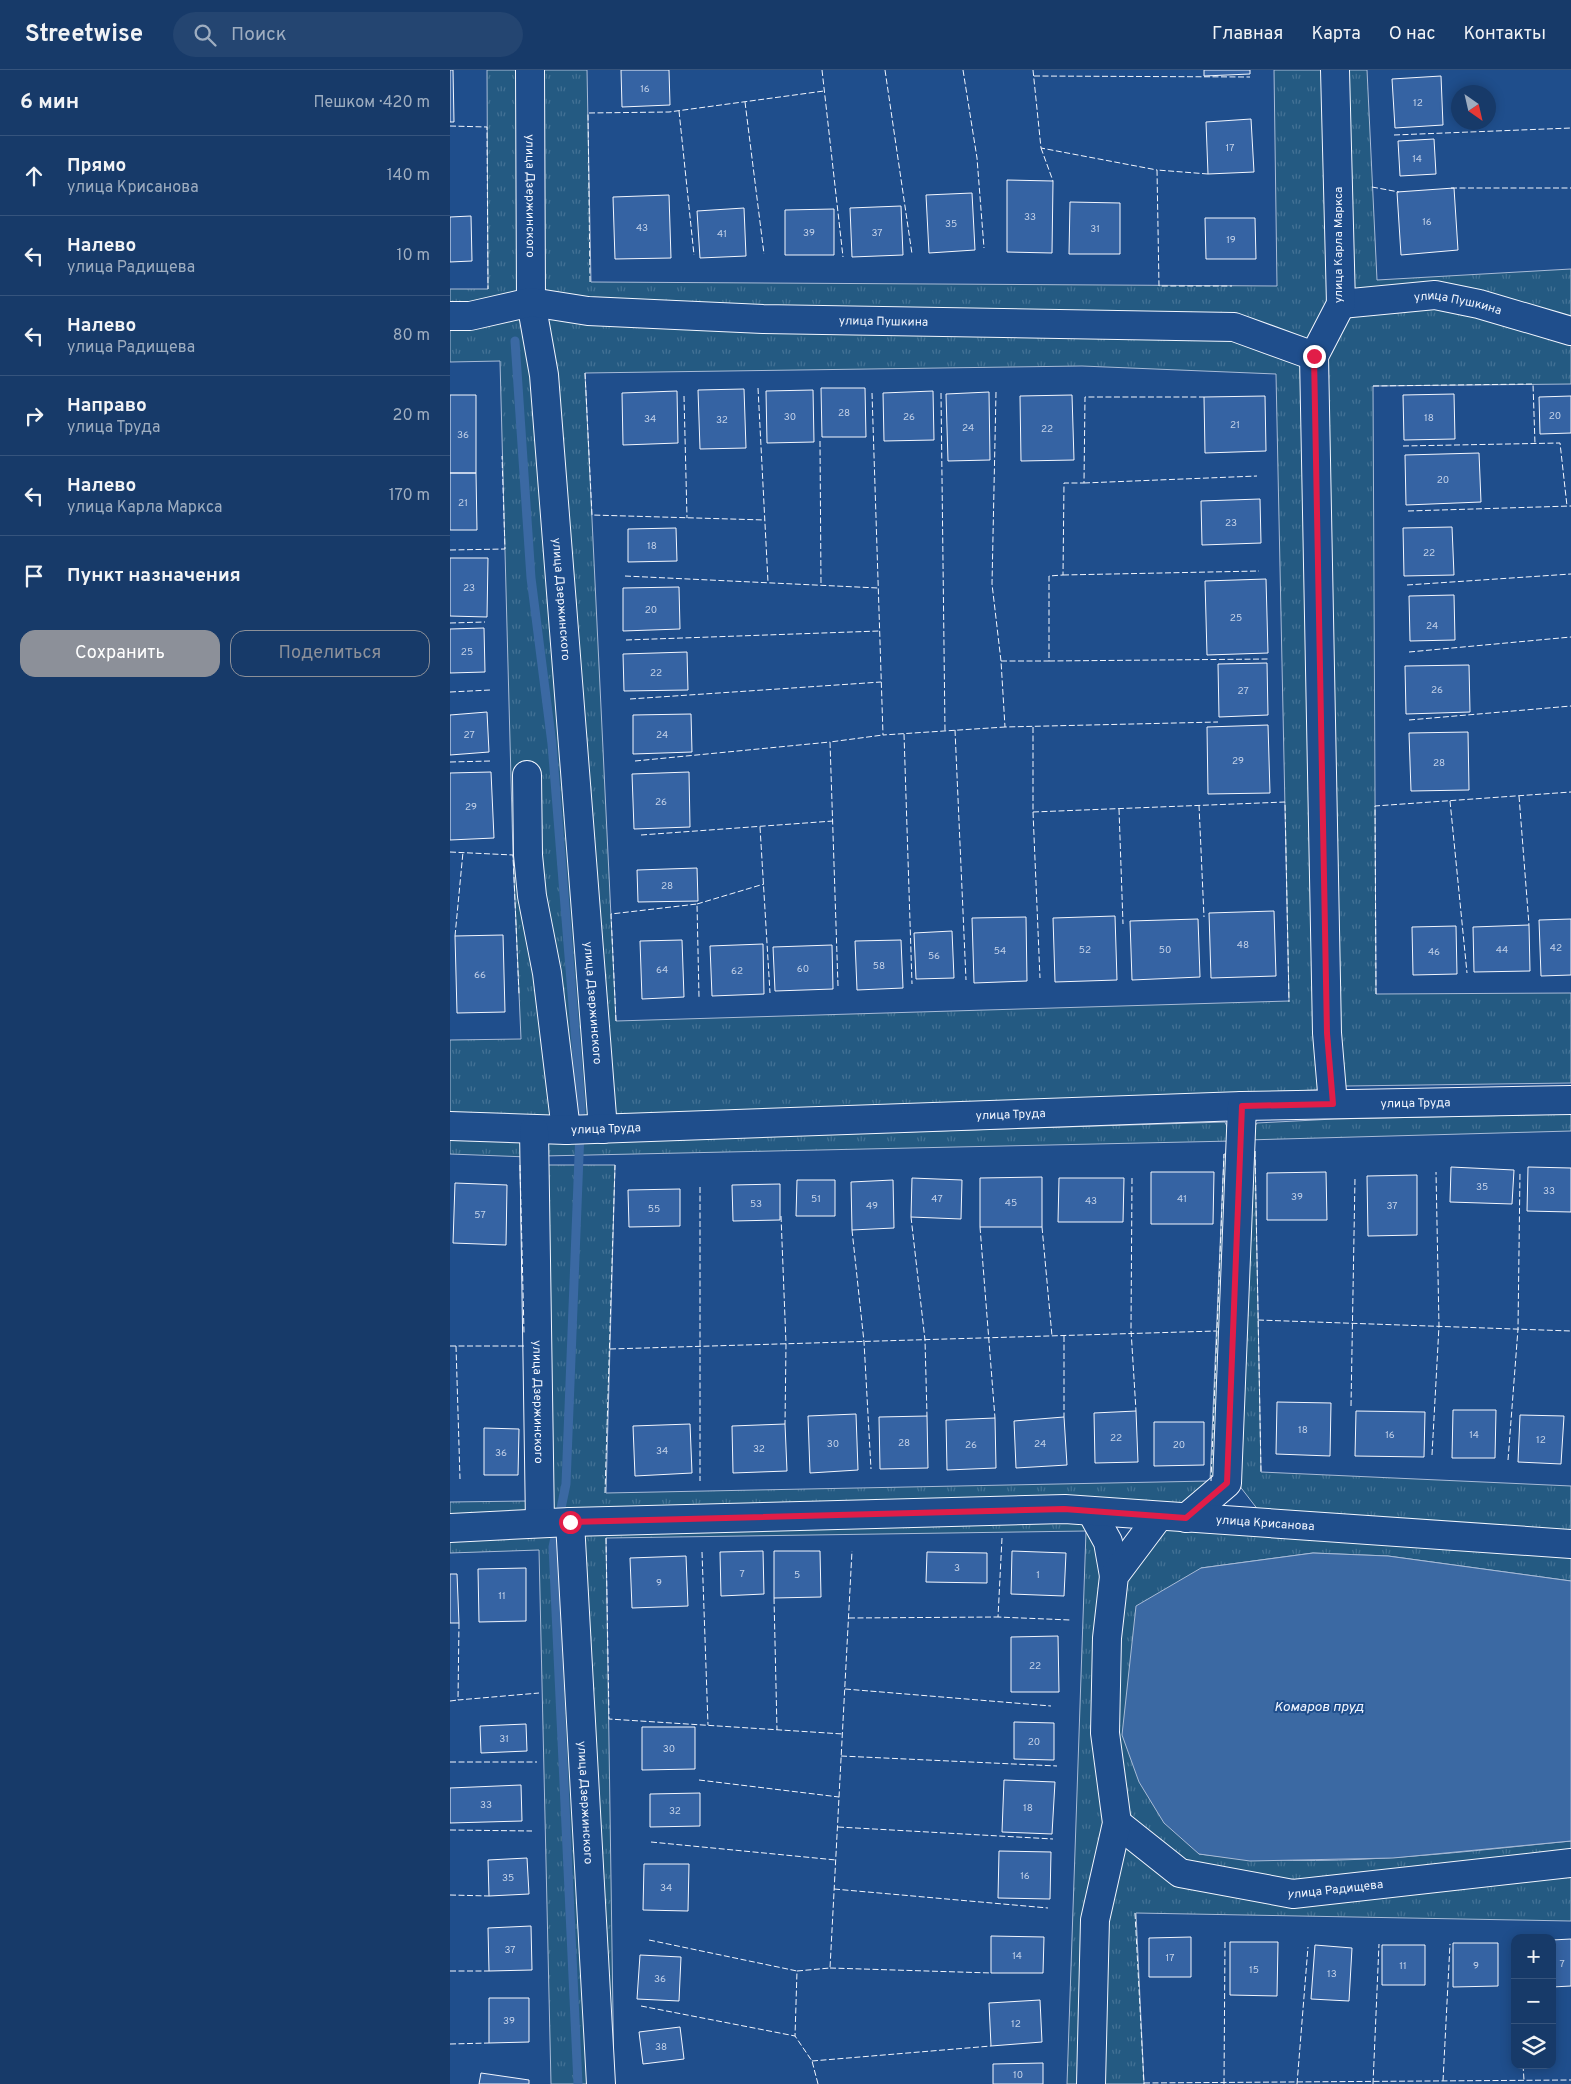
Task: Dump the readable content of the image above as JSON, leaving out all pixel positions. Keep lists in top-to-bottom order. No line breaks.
{"streets":{"street":["улица Дзержинского","улица Карла Маркса","улица Пушкина","улица Труда","улица Крисанова","улица Радищева"]},"crossings":[["улица Дзержинского","улица Пушкина"],["улица Дзержинского","улица Труда"],["улица Дзержинского","улица Крисанова"],["улица Карла Маркса","улица Пушкина"],["улица Карла Маркса","улица Труда"]],"water":["Комаров пруд"],"house_numbers":["16","12","17","14","33","16","35","43","31","39","37","41","19","28","20","30","26","18","34","32","21","24","22","36","20","21","23","18","22","23","20","25","24","25","22","26","27","27","24","29","28","26","29","28","48","42","52","50","44","54","46","56","58","60","64","62","66","35","33","39","51","47","41","43","45","53","49","37","55","57","18","16","14","22","12","28","30","24","26","20","32","34","36","3","7","5","1","9","11","22","31","20","30","33","18","32","16","35","34","37","14","17","7","11","9","15","13","36","39","12","38","10"],"north":"bottom right","page":{"header":"Streetwise","search":"Поиск","nav":["Главная","Карта","О нас","Контакты"],"heading":["6 мин","Пешком · 420 m"],"list":[["Прямо","улица Крисанова","140 m"],["Налево","улица Радищева","10 m"],["Налево","улица Радищева","80 m"],["Направо","улица Труда","20 m"],["Налево","улица Карла Маркса","170 m"],"Пункт назначения"],"buttons":["Сохранить","Поделиться"],"map_buttons":["+","−"]}}
